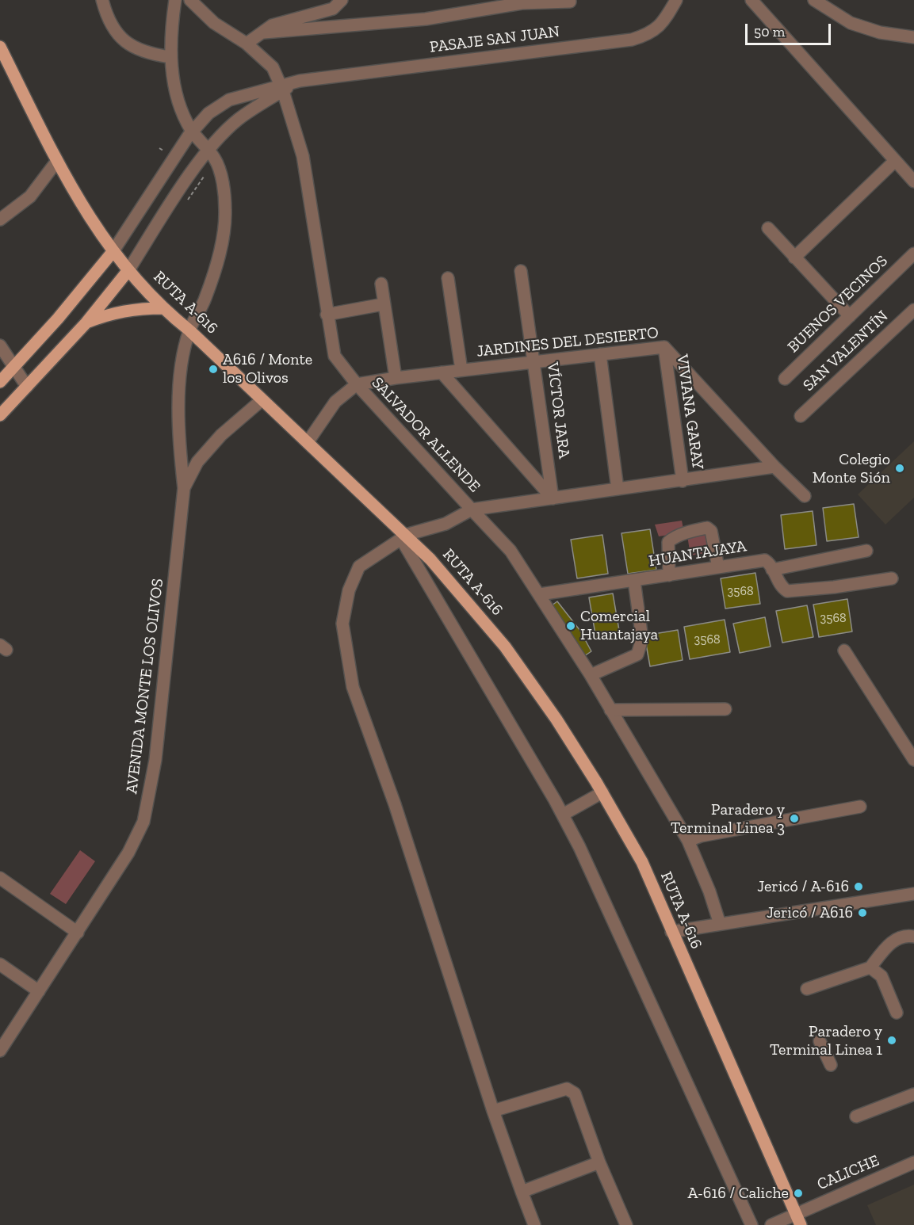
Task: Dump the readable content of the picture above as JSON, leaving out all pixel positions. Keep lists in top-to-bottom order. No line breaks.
{"streets":{"main road":["RUTA A-616"],"street":["PASAJE SAN JUAN","BUENOS VECINOS","JARDINES DEL DESIERTO","SAN VALENTÍN","VÍCTOR JARA","VIVIANA GARAY","SALVADOR ALLENDE","HUANTAJAYA","AVENIDA MONTE LOS OLIVOS","CALICHE"]},"crossings":[["PASAJE SAN JUAN","RUTA A-616"],["PASAJE SAN JUAN","SALVADOR ALLENDE"],["RUTA A-616","SALVADOR ALLENDE"],["RUTA A-616","HUANTAJAYA"],["RUTA A-616","AVENIDA MONTE LOS OLIVOS"],["RUTA A-616","CALICHE"],["JARDINES DEL DESIERTO","VÍCTOR JARA"],["JARDINES DEL DESIERTO","VIVIANA GARAY"],["JARDINES DEL DESIERTO","SALVADOR ALLENDE"],["VÍCTOR JARA","SALVADOR ALLENDE"],["VIVIANA GARAY","SALVADOR ALLENDE"]],"places":["A616 / Monte los Olivos","Colegio Monte Sión","Comercial Huantajaya","Paradero y Terminal Linea 3","Jericó / A-616","Jericó / A616","Paradero y Terminal Linea 1","A-616 / Caliche"],"house_numbers":["3568","3568","3568"],"scale_bar":"50 m"}
